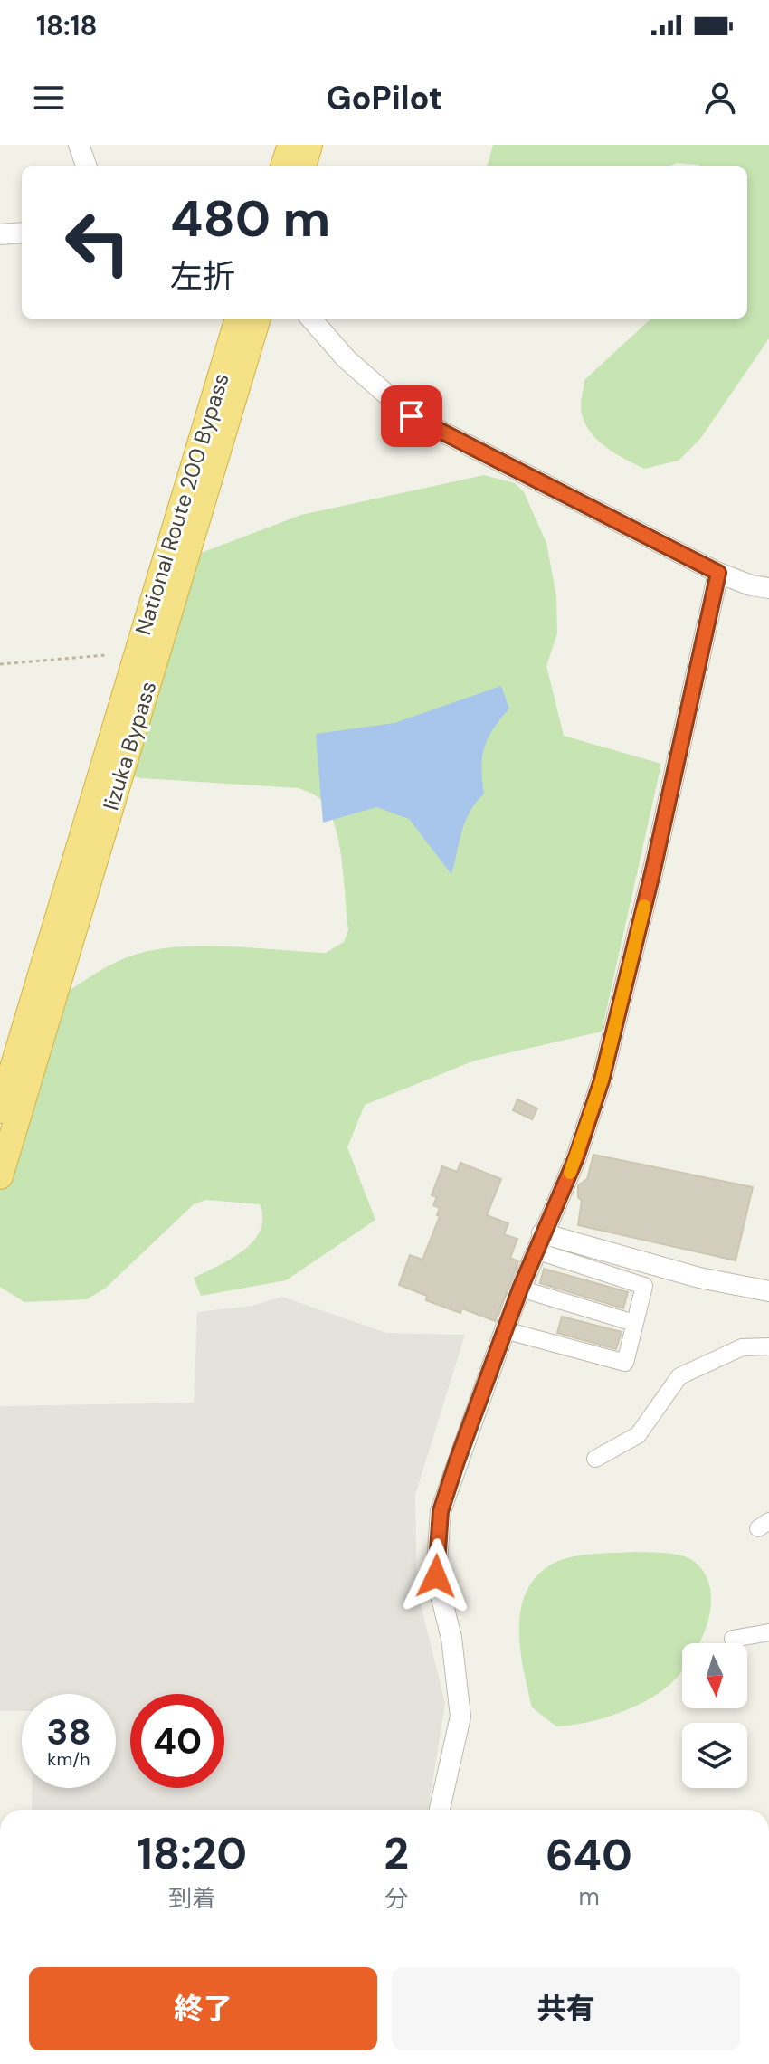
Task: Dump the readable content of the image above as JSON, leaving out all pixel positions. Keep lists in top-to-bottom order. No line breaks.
{"streets":{"highway":["National Route 200 Bypass","Iizuka Bypass"]},"north":"bottom","page":{"status":"18:18","header":"GoPilot","turn":["480 m","左折"],"speed":"38 km/h","limit":"40","eta":["18:20","到着","2","分","640","m"],"buttons":["終了","共有"]}}
